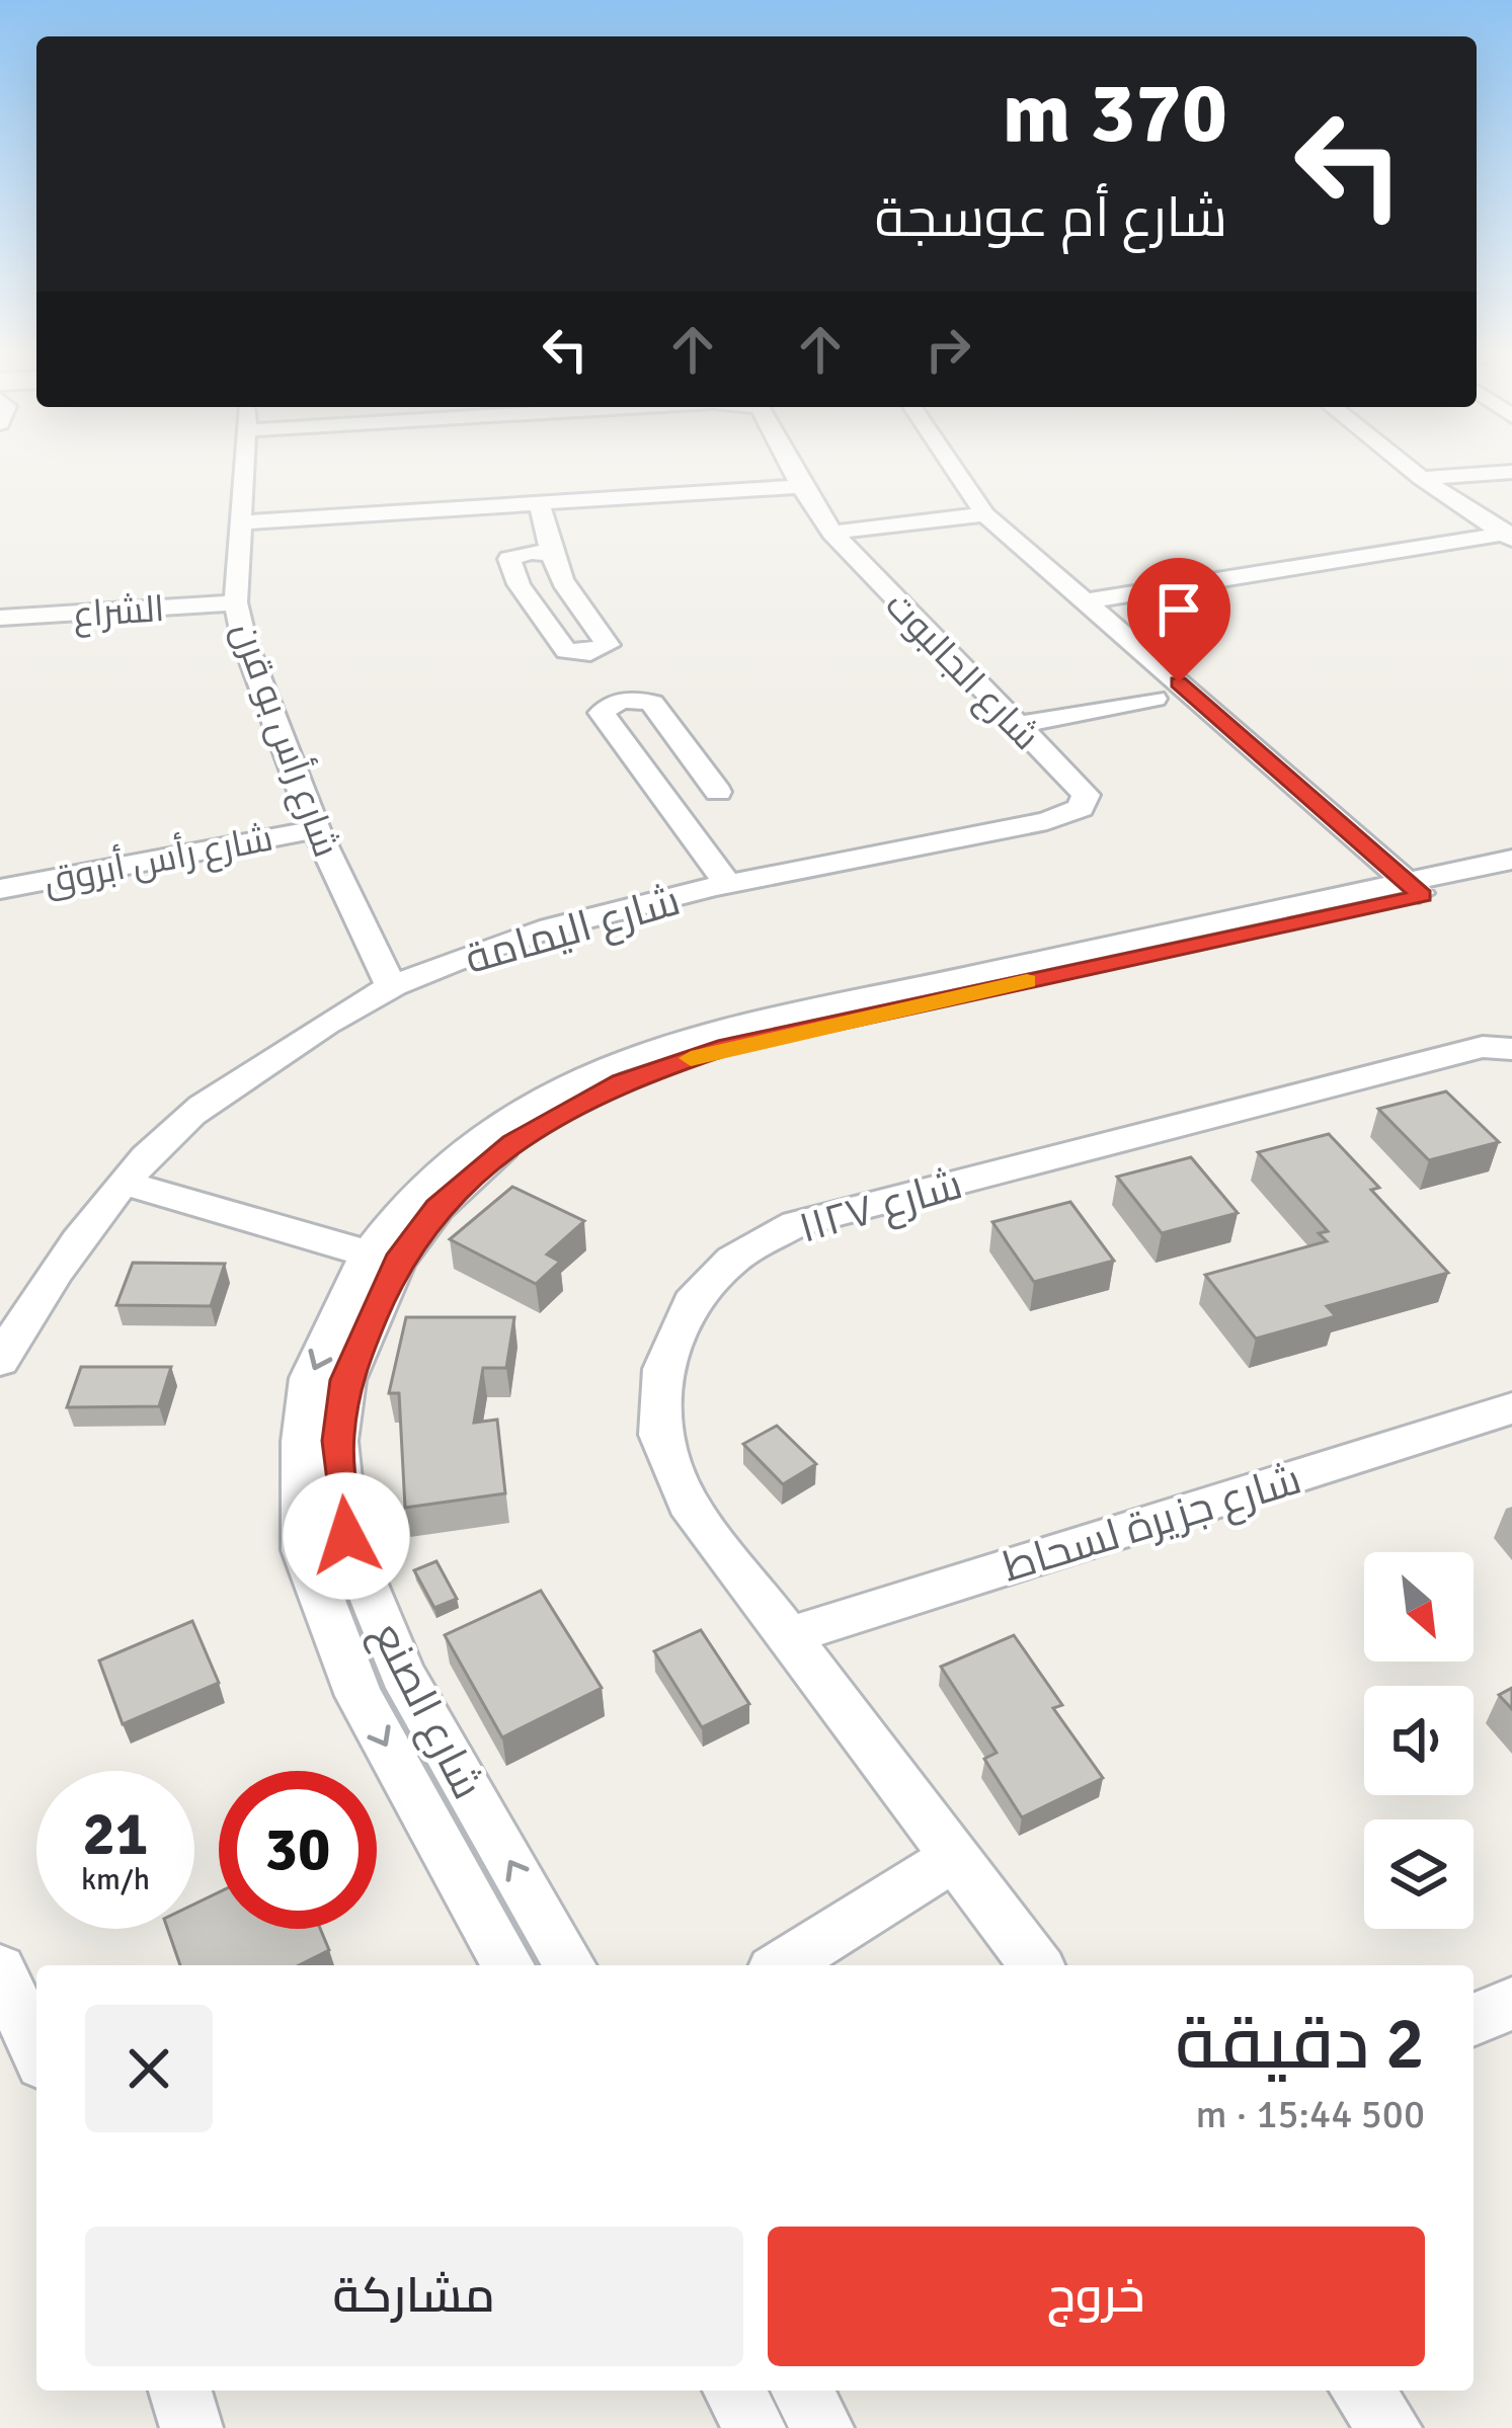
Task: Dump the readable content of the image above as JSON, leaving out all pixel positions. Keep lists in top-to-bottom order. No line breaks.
{"streets":{"street":["الشراع","شارع الجالبوت","شارع رأس بو قرن","شارع رأس أبروق","شارع اليمامة","شارع ١١٢٧","شارع جزيرة لسحاط","شارع الصنع"]},"crossings":[["الشراع","شارع رأس بو قرن"],["شارع الجالبوت","شارع اليمامة"],["شارع رأس بو قرن","شارع رأس أبروق"],["شارع رأس بو قرن","شارع اليمامة"],["شارع ١١٢٧","شارع جزيرة لسحاط"]],"north":"bottom right","page":{"turn":["370 m","شارع أم عوسجة"],"speed":"21 km/h","limit":"30","heading":["2 دقيقة","500 m · 15:44"],"buttons":["خروج","مشاركة"]}}
